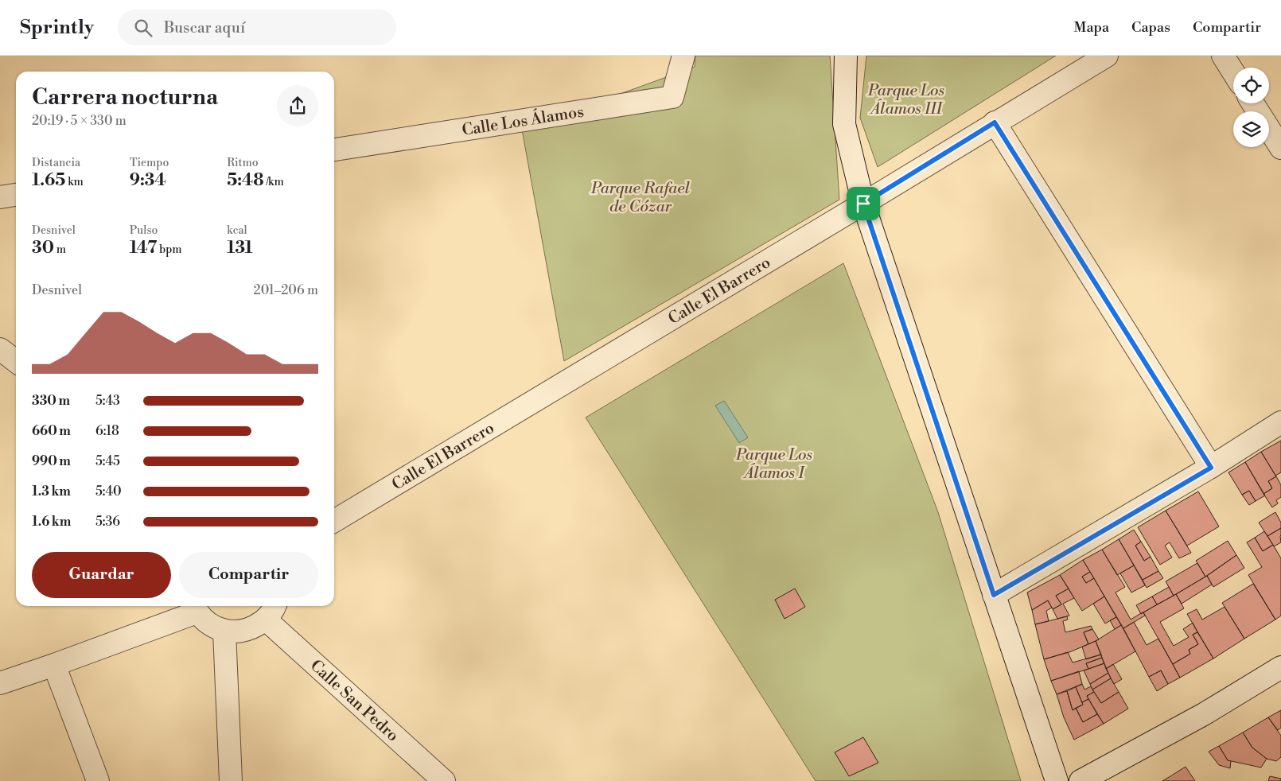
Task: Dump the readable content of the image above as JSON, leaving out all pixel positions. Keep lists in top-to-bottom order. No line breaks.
{"streets":{"street":["Calle Los Álamos","Calle El Barrero","Calle San Pedro"]},"parks":["Parque Los Álamos III","Parque Rafael de Cózar","Parque Los Álamos I"],"page":{"header":"Sprintly","search":"Buscar aquí","nav":["Mapa","Capas","Compartir"],"heading":["Carrera nocturna","20:19 · 5 × 330 m"],"stats":[["Distancia","1.65 km"],["Tiempo","9:34"],["Ritmo","5:48 /km"],["Desnivel","30 m"],["Pulso","147 bpm"],["kcal","131"]],"chart":["Desnivel","201–206 m"],"list":[{"name":"330 m","note":"5:43"},{"name":"660 m","note":"6:18"},{"name":"990 m","note":"5:45"},{"name":"1.3 km","note":"5:40"},{"name":"1.6 km","note":"5:36"}],"buttons":["Guardar","Compartir"]}}
